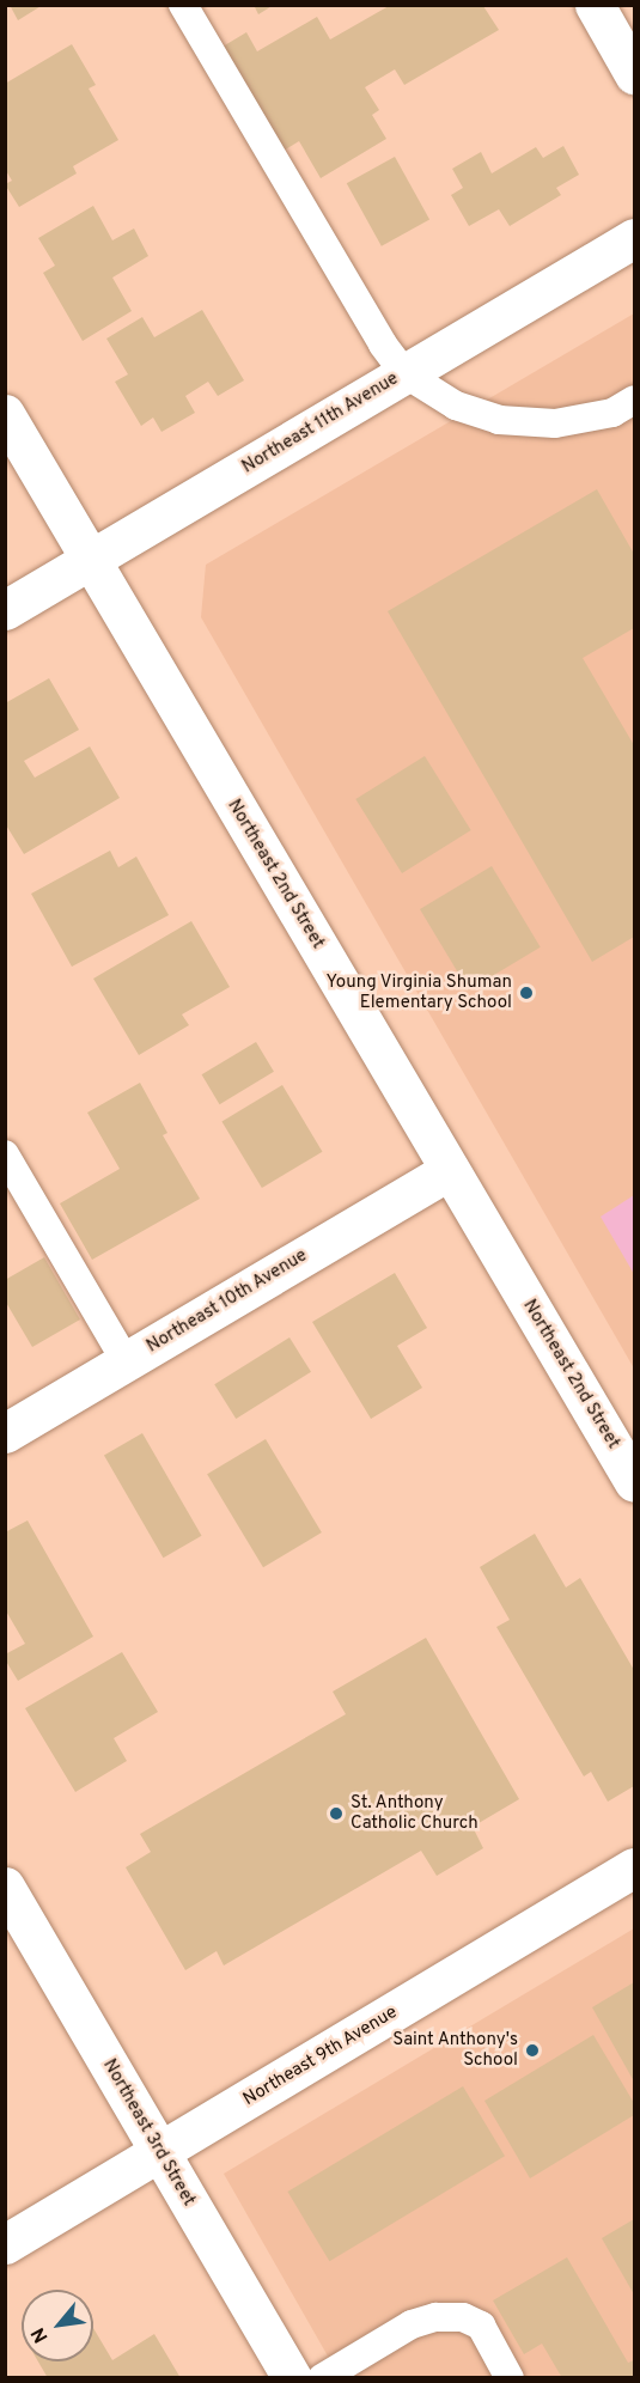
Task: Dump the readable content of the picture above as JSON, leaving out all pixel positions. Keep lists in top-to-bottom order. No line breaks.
{"streets":{"street":["Northeast 11th Avenue","Northeast 2nd Street","Northeast 10th Avenue","Northeast 9th Avenue","Northeast 3rd Street"]},"crossings":[["Northeast 11th Avenue","Northeast 2nd Street"],["Northeast 2nd Street","Northeast 10th Avenue"],["Northeast 9th Avenue","Northeast 3rd Street"]],"places":["Young Virginia Shuman Elementary School","St. Anthony Catholic Church","Saint Anthony's School"],"north":"bottom left"}
